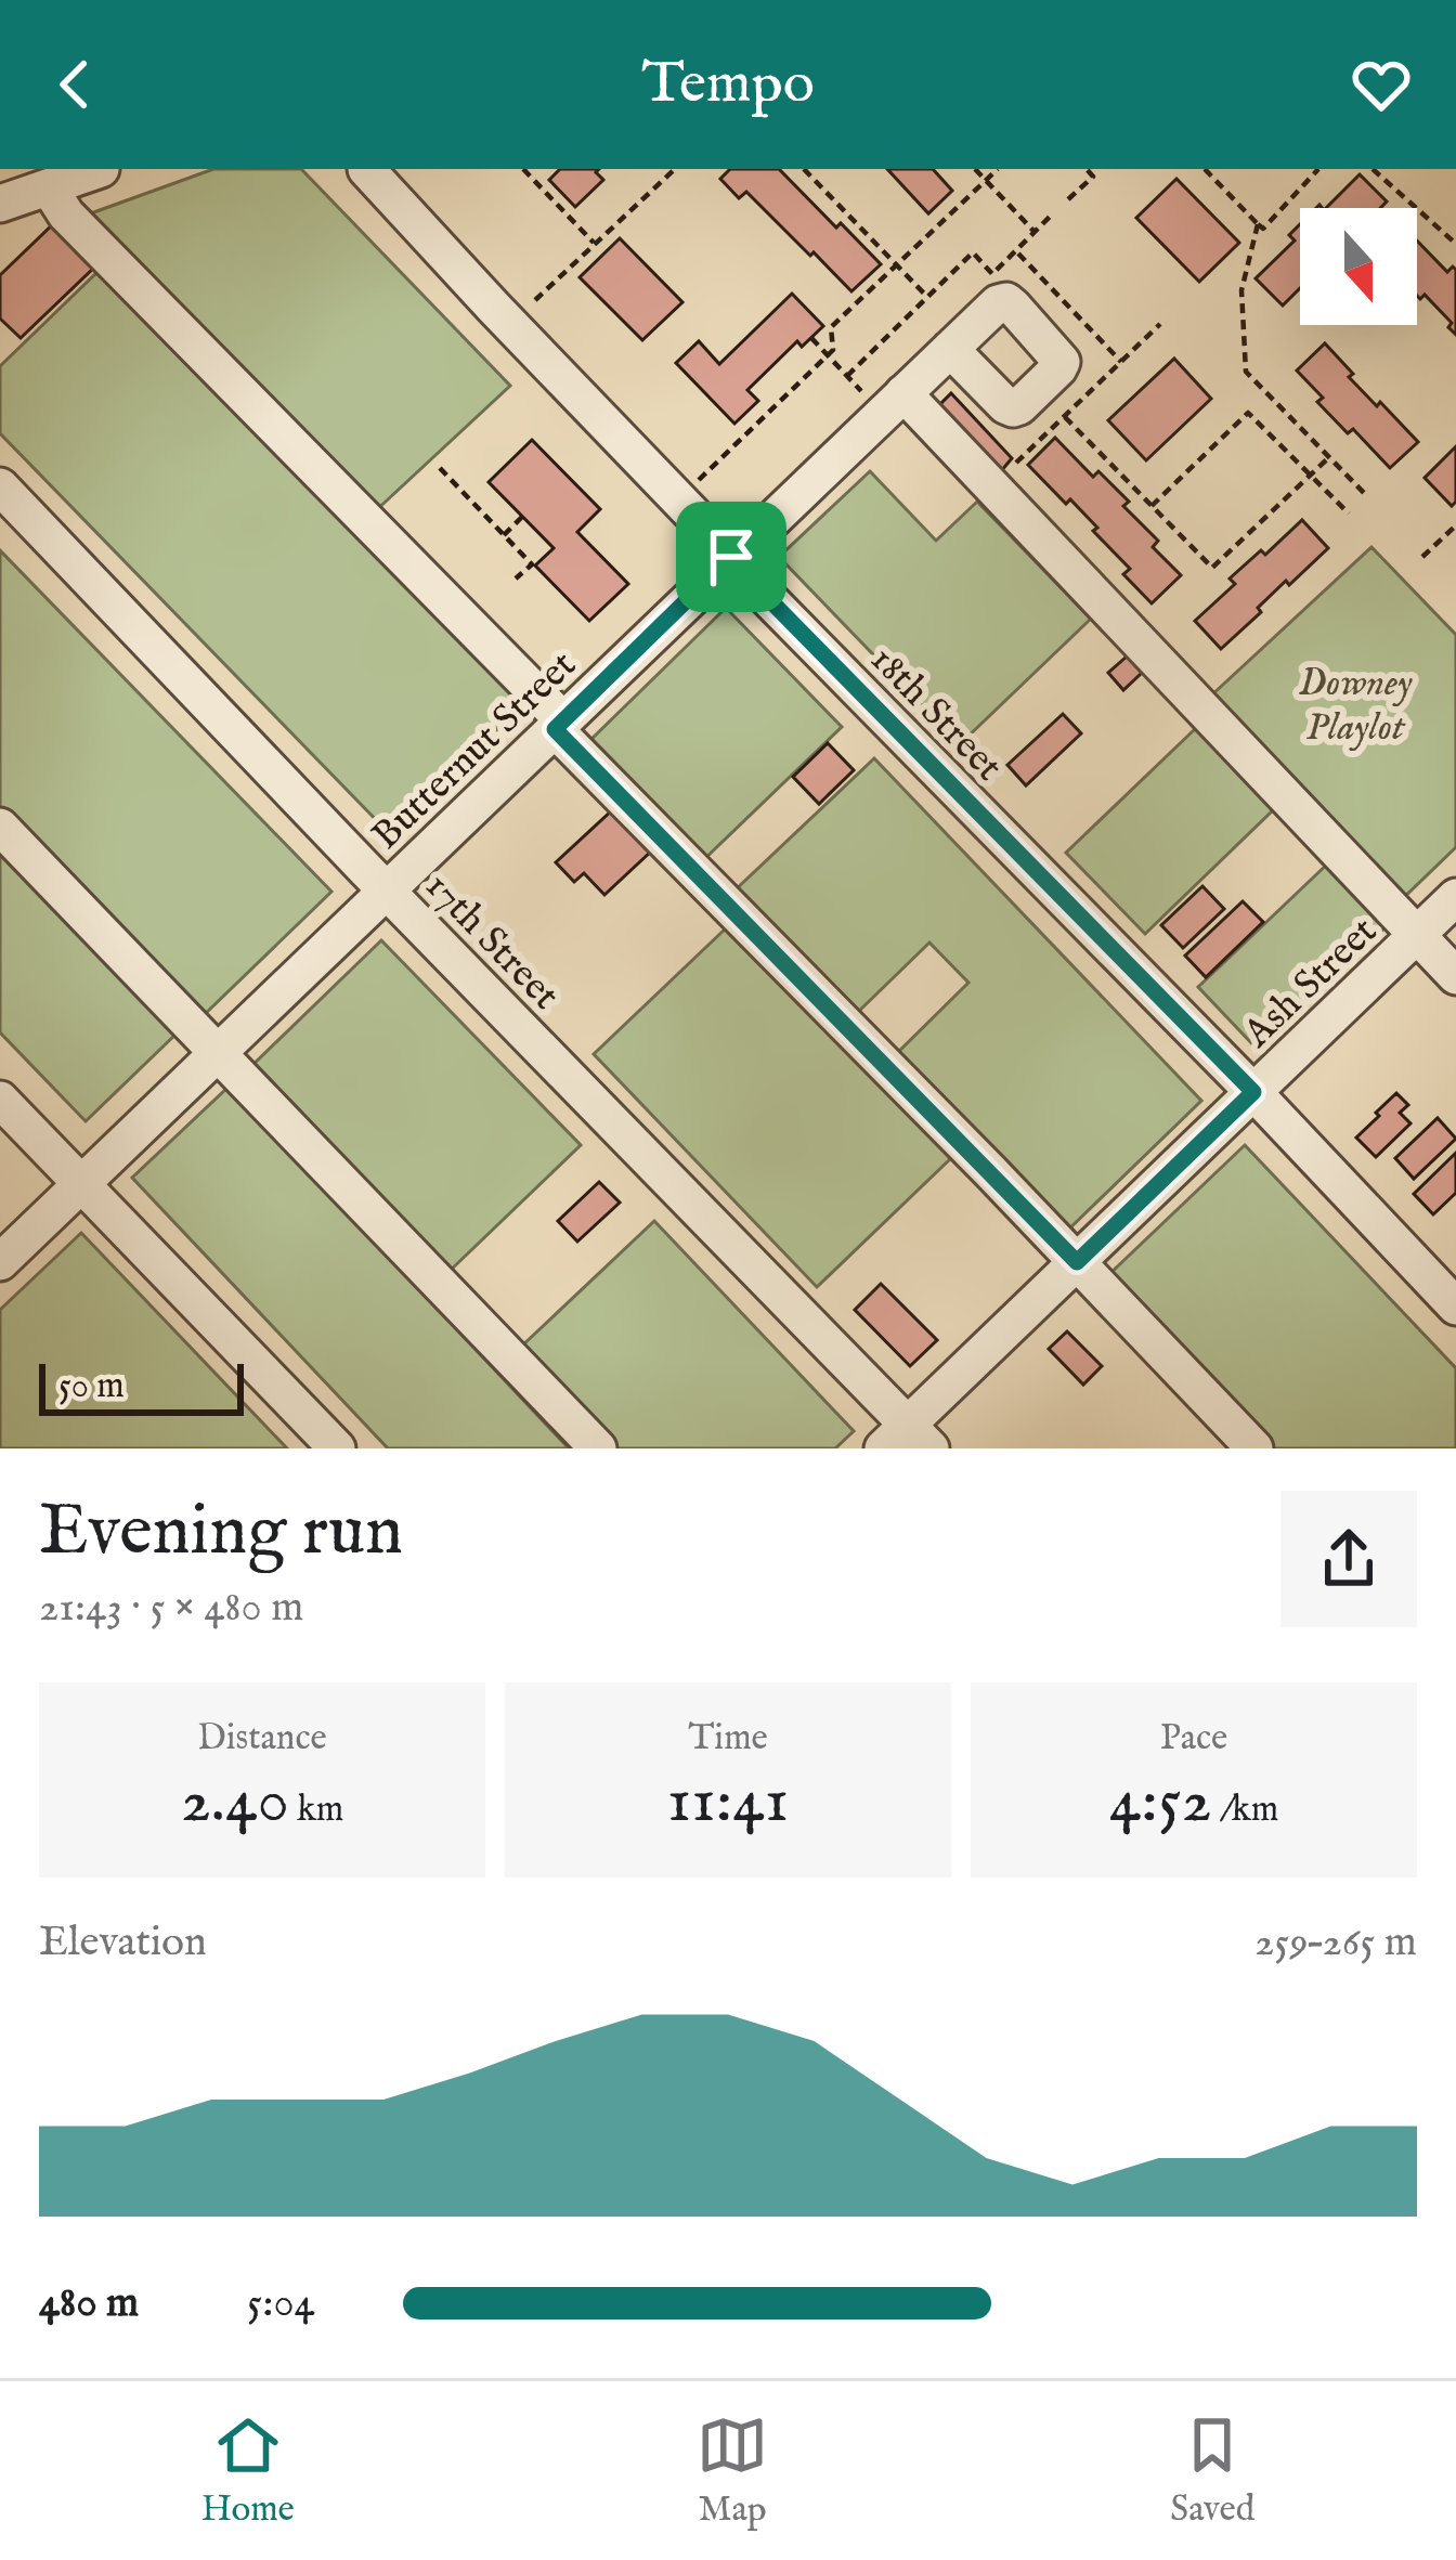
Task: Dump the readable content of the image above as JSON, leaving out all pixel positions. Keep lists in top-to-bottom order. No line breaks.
{"streets":{"street":["18th Street","Butternut Street","17th Street","Ash Street"]},"crossings":[["18th Street","Butternut Street"],["18th Street","Ash Street"],["Butternut Street","17th Street"],["17th Street","Ash Street"]],"parks":["Downey Playlot"],"scale_bar":"50 m","north":"bottom","page":{"header":"Tempo","scale":"50 m","heading":["Evening run","21:43 · 5 × 480 m"],"stats":[["Distance","2.40 km"],["Time","11:41"],["Pace","4:52 /km"]],"chart":["Elevation","259–265 m"],"list":[{"name":"480 m","note":"5:04"}],"tabs":["Home","Map","Saved"]}}
